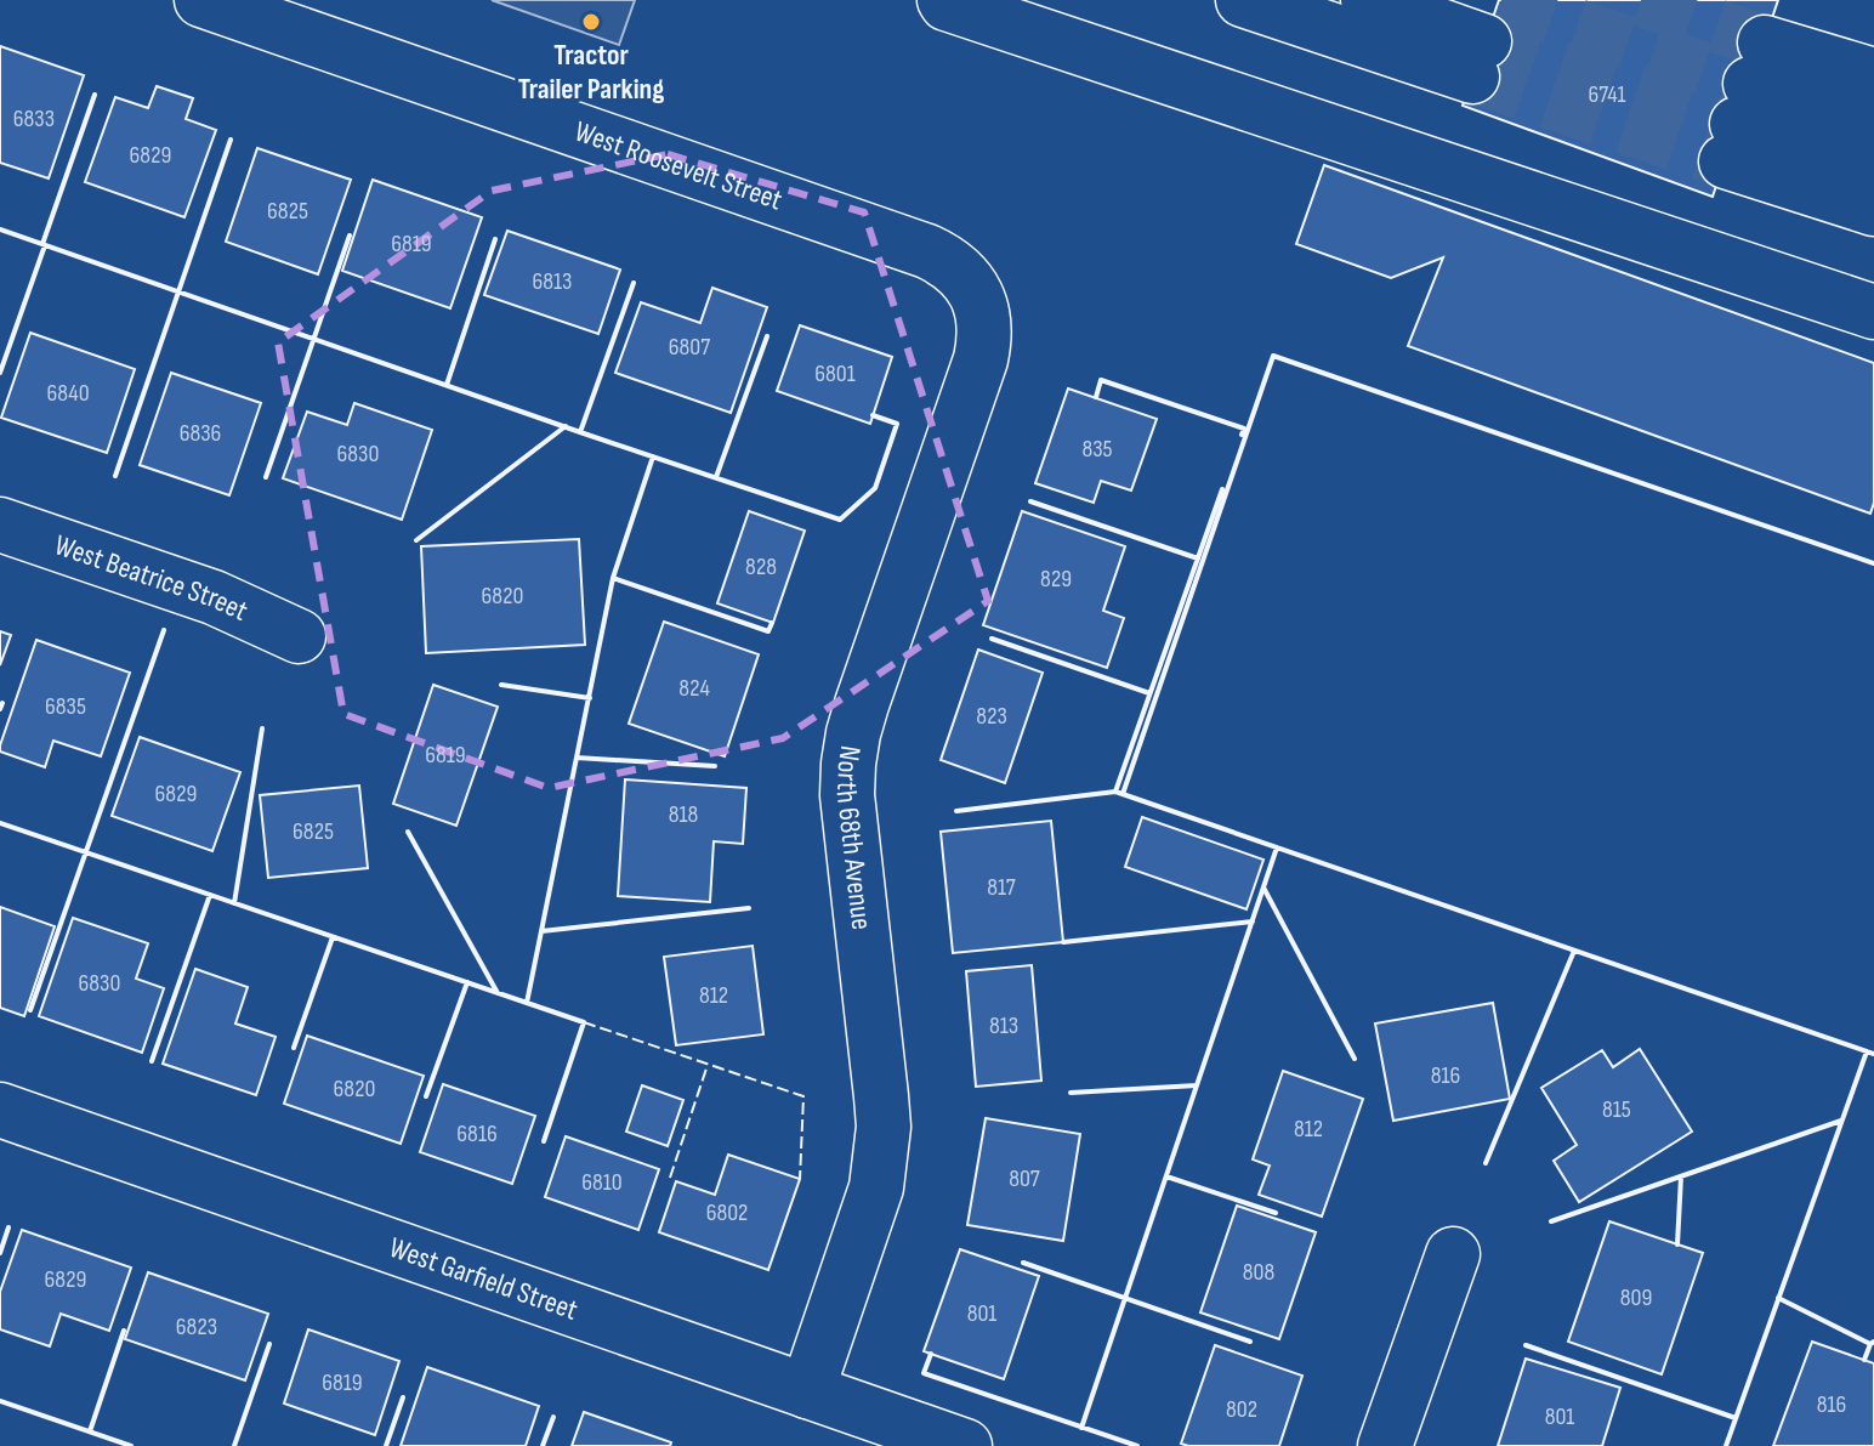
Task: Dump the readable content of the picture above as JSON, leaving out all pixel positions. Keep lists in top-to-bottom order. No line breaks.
{"streets":{"street":["West Roosevelt Street","West Beatrice Street","North 68th Avenue","West Garfield Street"]},"crossings":[["West Roosevelt Street","North 68th Avenue"],["North 68th Avenue","West Garfield Street"]],"places":["Tractor Trailer Parking"],"house_numbers":["6741","6833","6829","6825","6819","6813","6807","6801","6840","6836","835","6830","828","829","6820","824","6835","823","6819","6829","818","6825","817","6830","812","813","816","6820","815","812","6816","807","6810","6802","808","6829","809","801","6823","6819","816","802","801"]}
